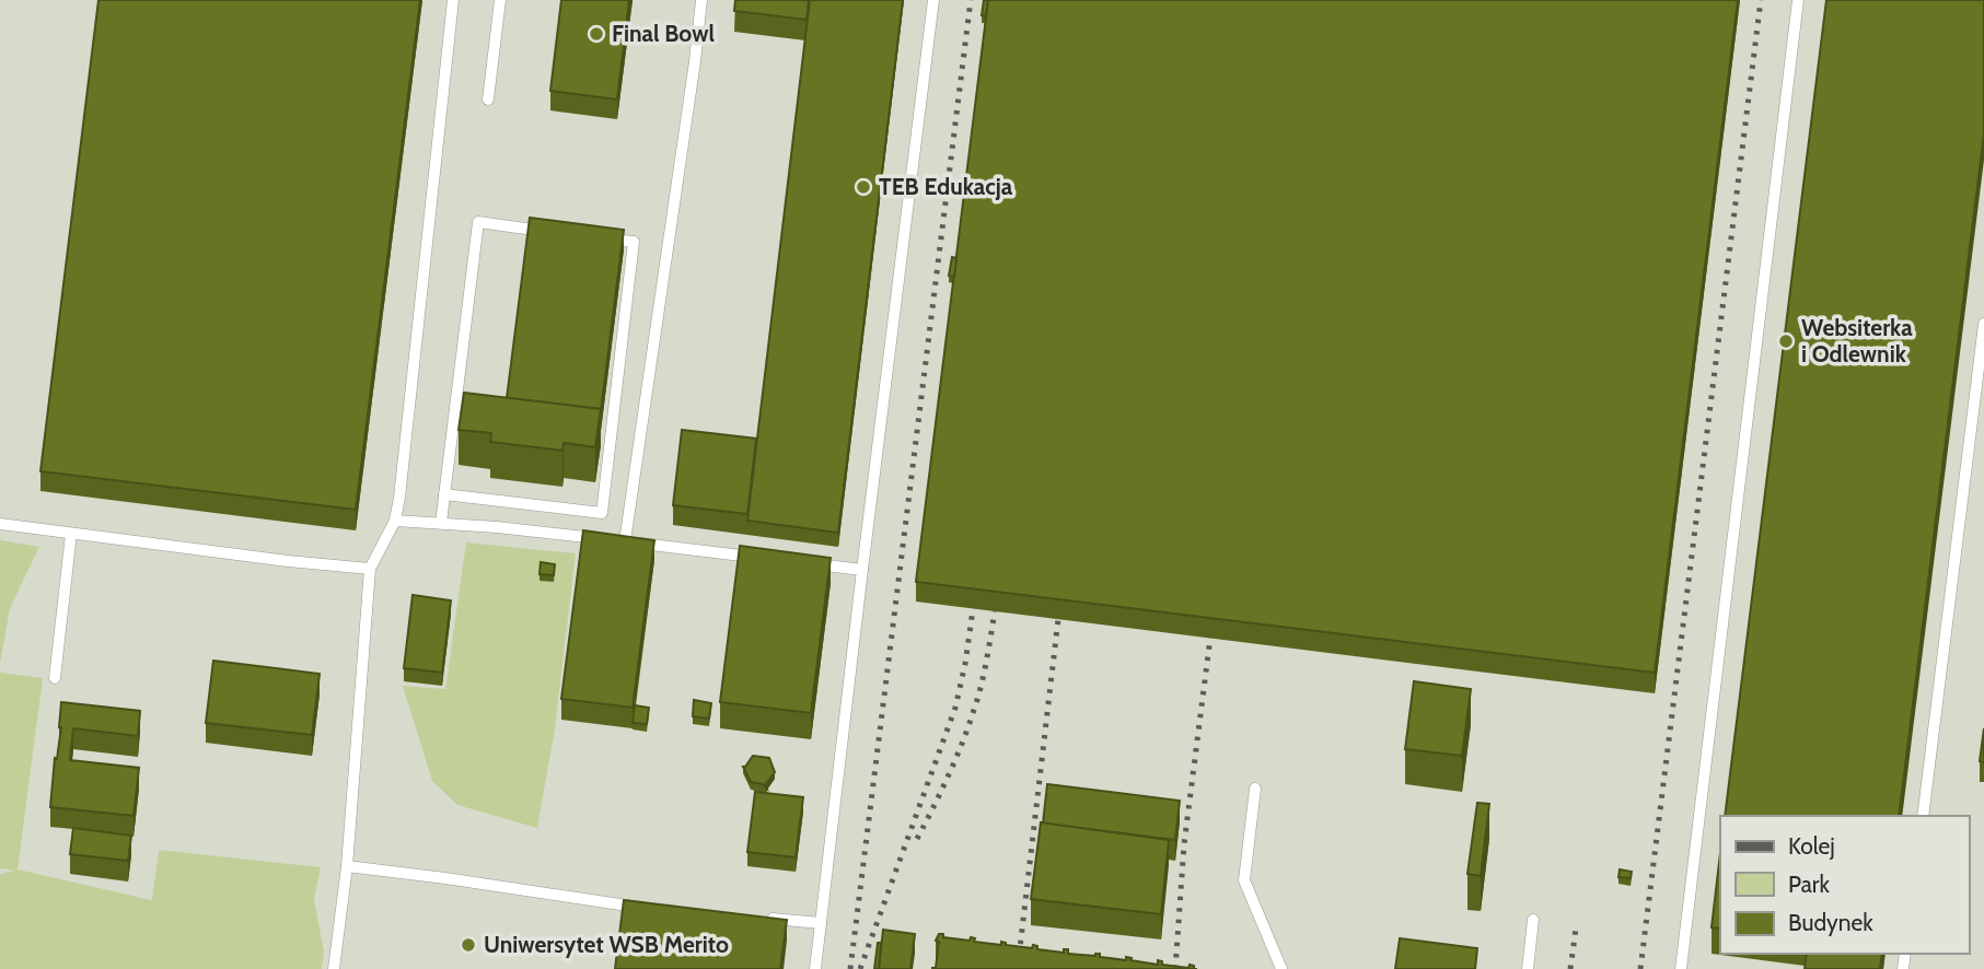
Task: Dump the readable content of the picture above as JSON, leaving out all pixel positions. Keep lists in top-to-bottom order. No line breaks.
{"places":["Final Bowl","TEB Edukacja","Websiterka i Odlewnik","Uniwersytet WSB Merito"],"legend":["Kolej","Park","Budynek"]}
